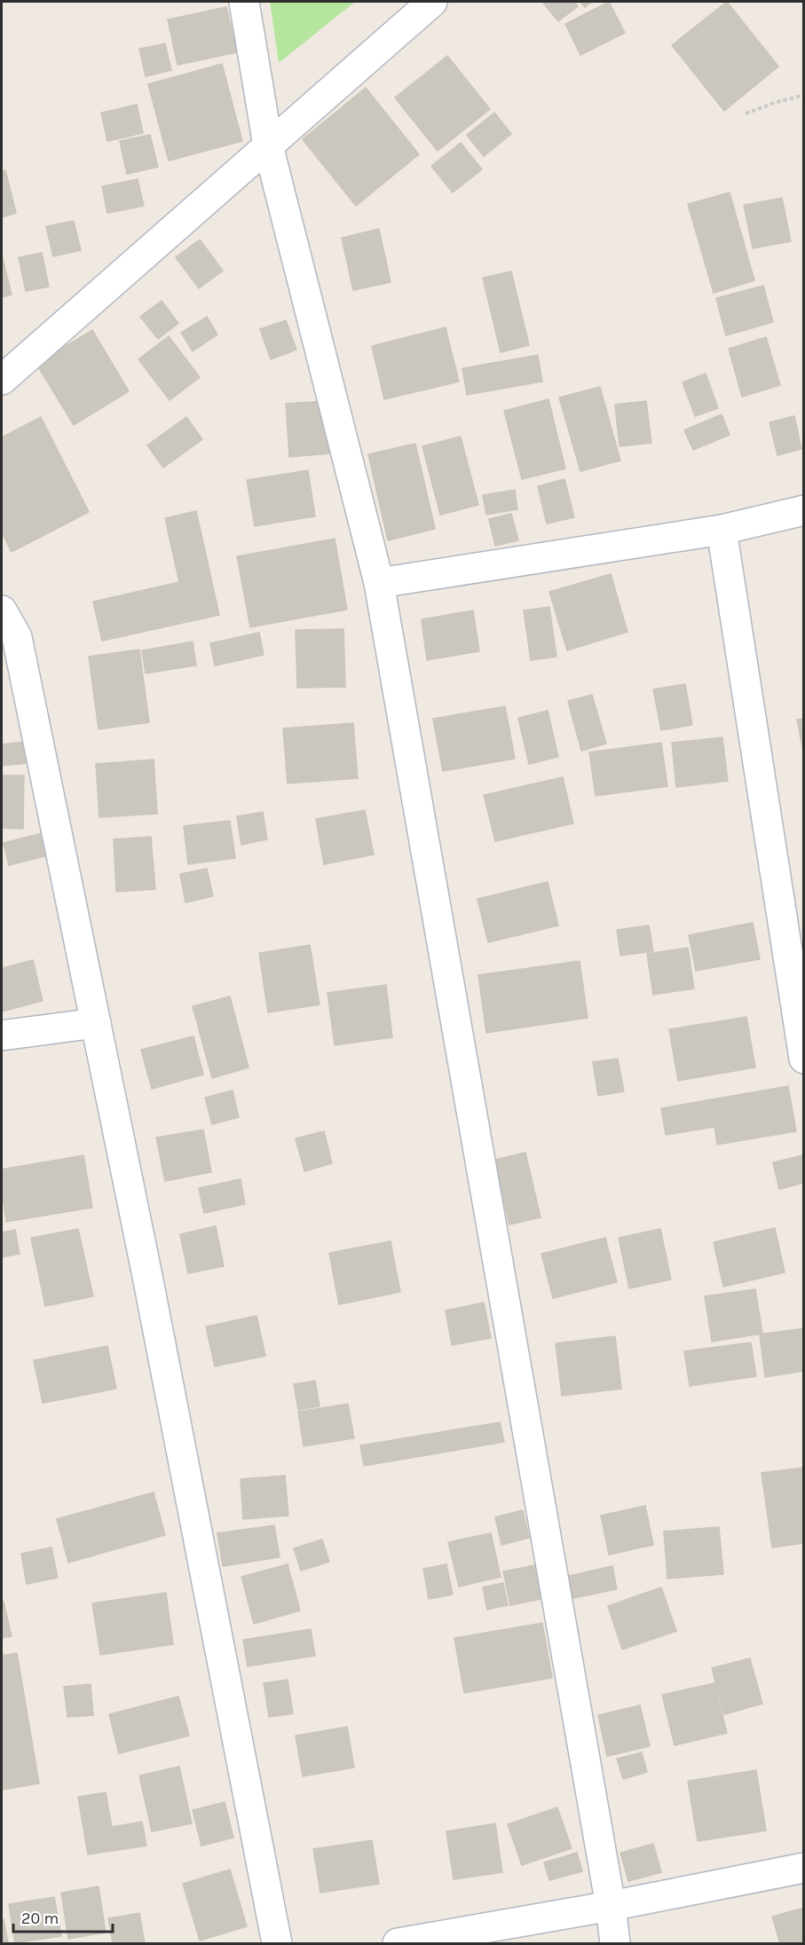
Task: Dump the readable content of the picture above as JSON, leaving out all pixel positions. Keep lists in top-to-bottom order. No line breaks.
{"scale_bar":"20 m"}
